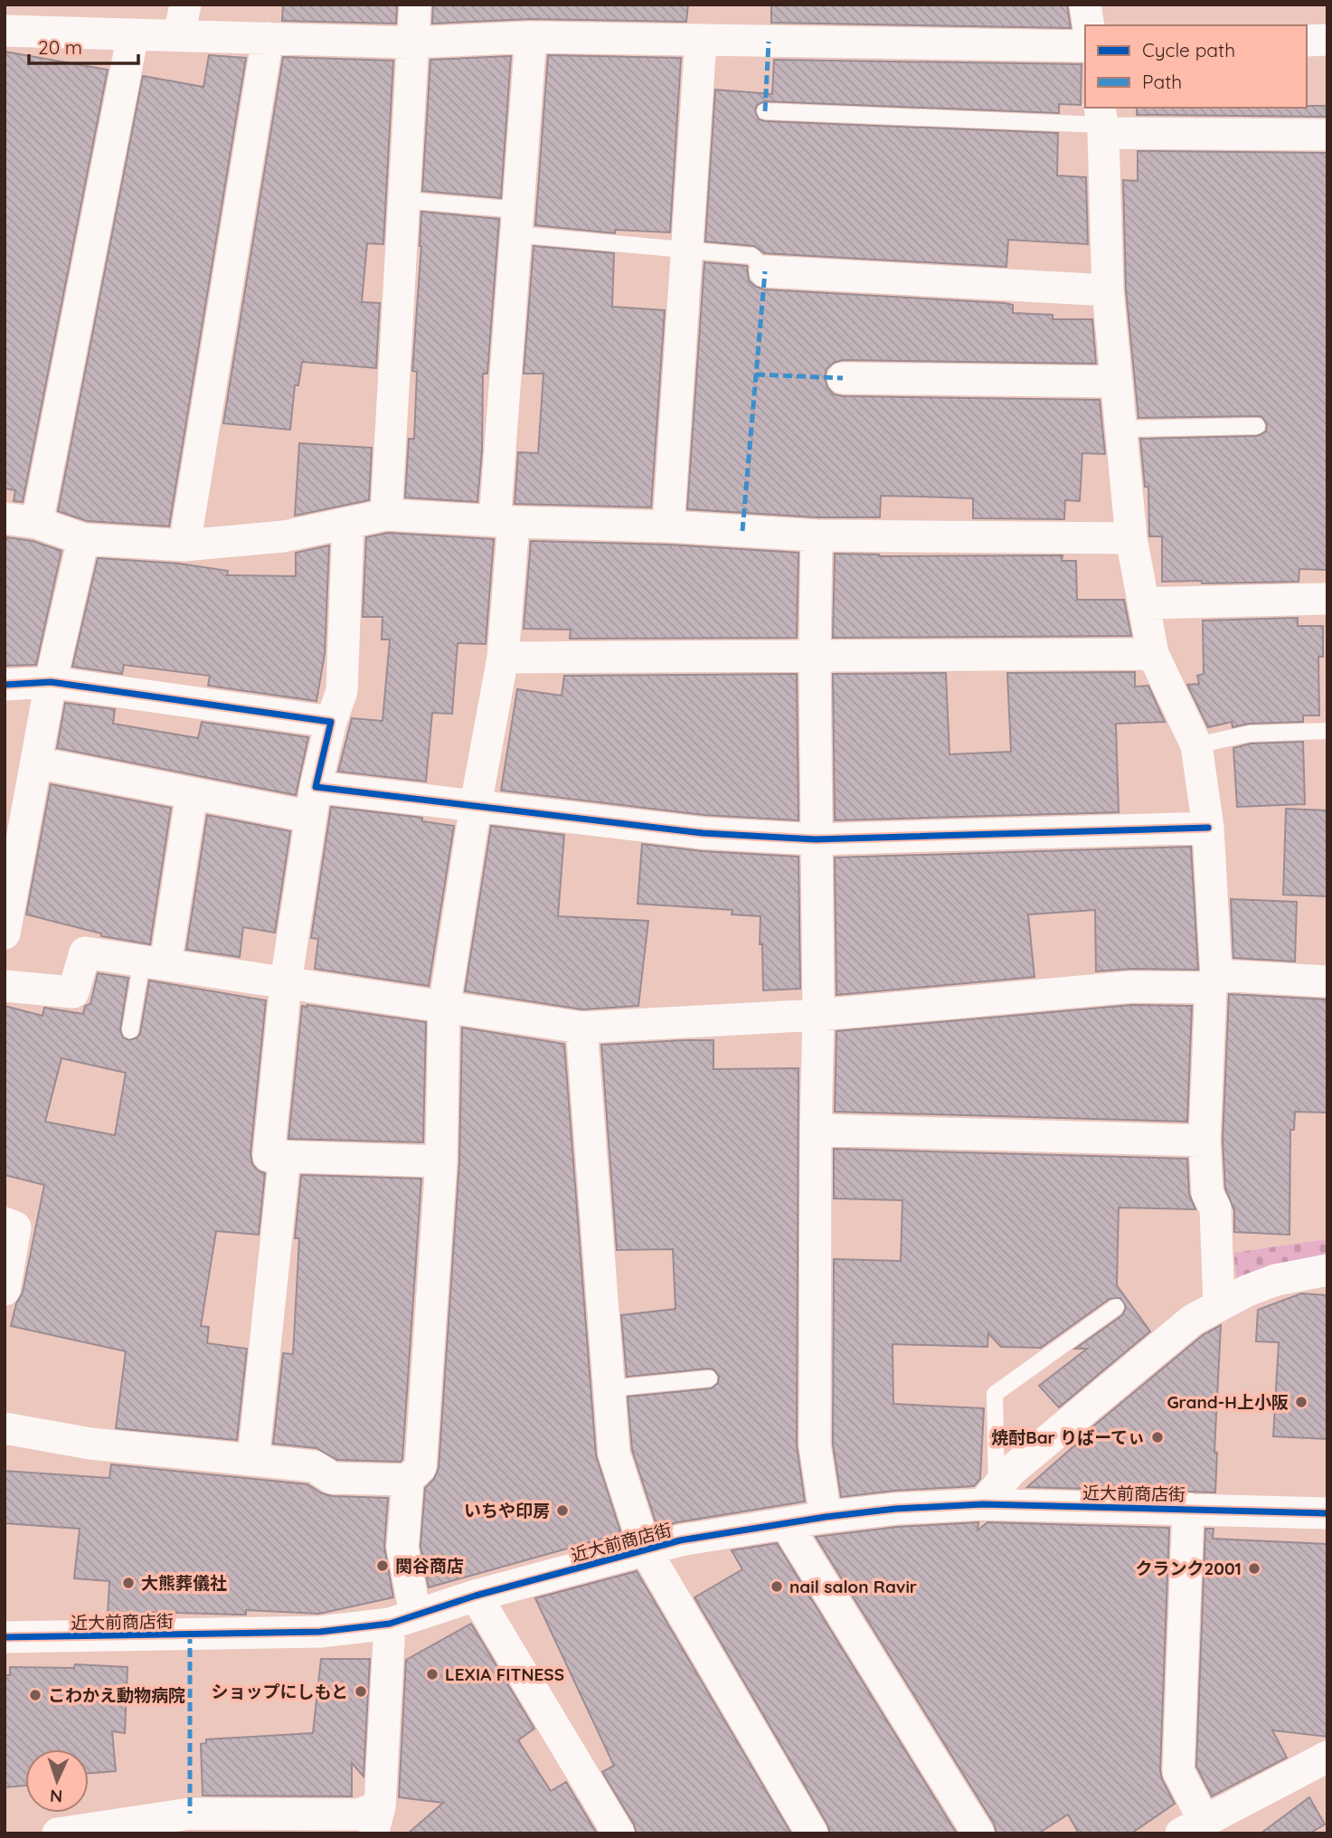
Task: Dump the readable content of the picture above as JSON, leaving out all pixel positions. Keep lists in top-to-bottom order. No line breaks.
{"streets":{"street":["近大前商店街"]},"places":["Grand-H上小阪","焼酎Bar りばーてぃ","いちや印房","関谷商店","クランク2001","大熊葬儀社","nail salon Ravir","LEXIA FITNESS","ショップにしもと","こわかえ動物病院"],"legend":["Cycle path","Path"],"scale_bar":"20 m","north":"bottom"}
